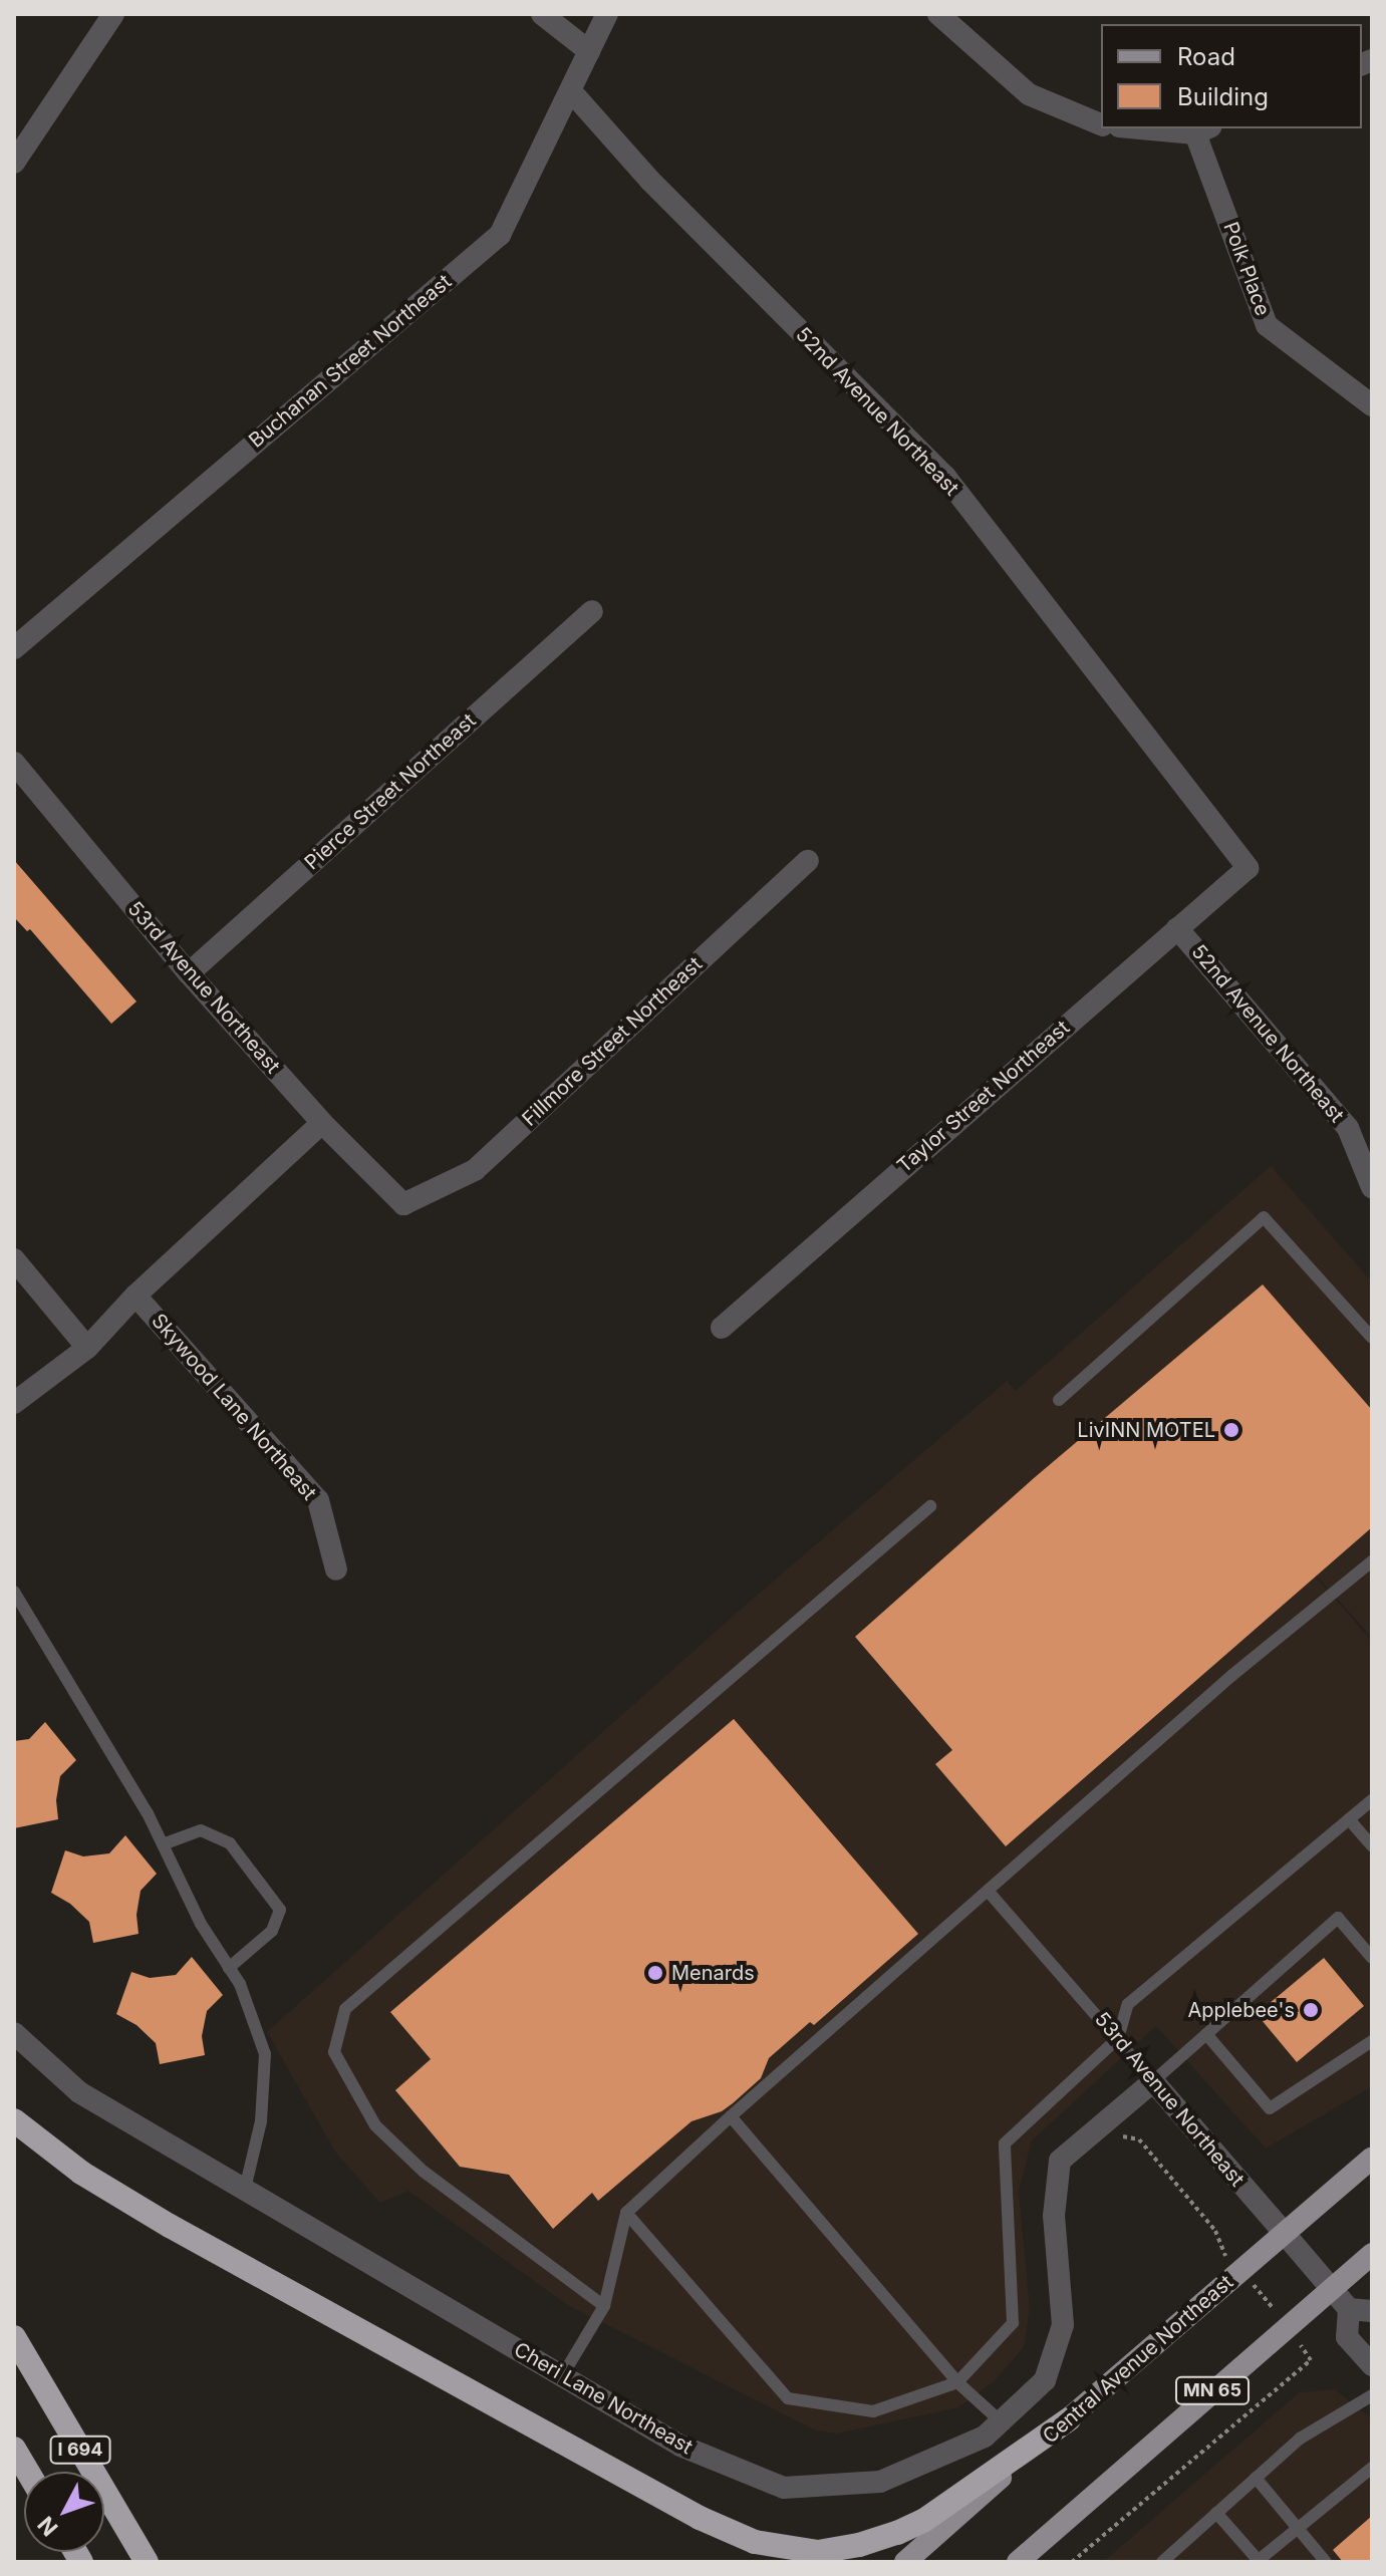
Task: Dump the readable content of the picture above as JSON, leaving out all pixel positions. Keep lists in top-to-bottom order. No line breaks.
{"streets":{"highway":["I 694"],"main road":["Central Avenue Northeast","MN 65"],"street":["Polk Place","Buchanan Street Northeast","52nd Avenue Northeast","Pierce Street Northeast","53rd Avenue Northeast","Fillmore Street Northeast","Taylor Street Northeast","Skywood Lane Northeast","Cheri Lane Northeast"]},"crossings":[["Buchanan Street Northeast","52nd Avenue Northeast"],["52nd Avenue Northeast","Taylor Street Northeast"],["Pierce Street Northeast","53rd Avenue Northeast"],["53rd Avenue Northeast","Fillmore Street Northeast"],["53rd Avenue Northeast","Central Avenue Northeast"],["53rd Avenue Northeast","MN 65"],["53rd Avenue Northeast","Cheri Lane Northeast"]],"places":["LivINN MOTEL","Menards","Applebee's"],"legend":["Road","Building"],"north":"bottom left"}
